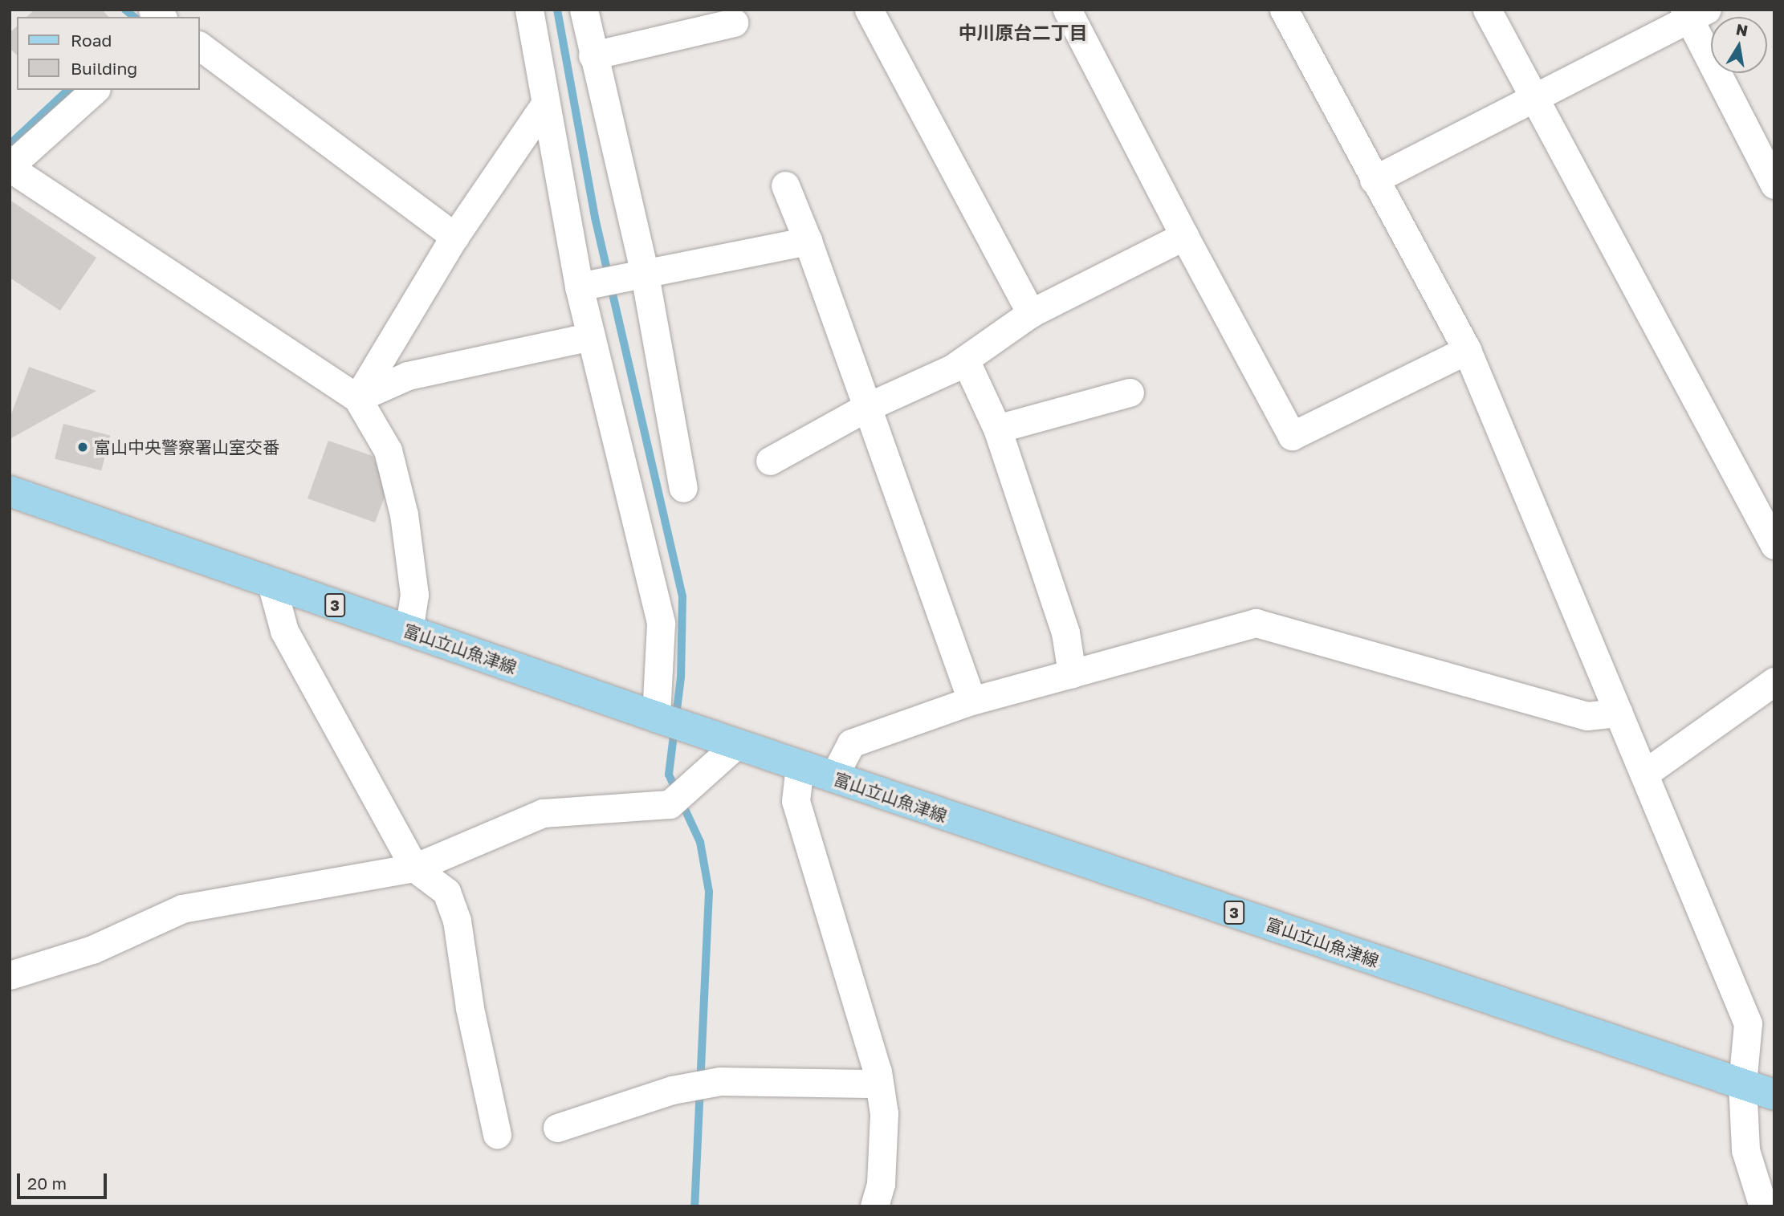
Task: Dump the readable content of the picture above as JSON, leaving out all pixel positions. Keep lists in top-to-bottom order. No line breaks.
{"streets":{"main road":["3","富山立山魚津線"]},"districts":["中川原台二丁目"],"places":["富山中央警察署山室交番"],"legend":["Road","Building"],"scale_bar":"20 m","north":"top"}
